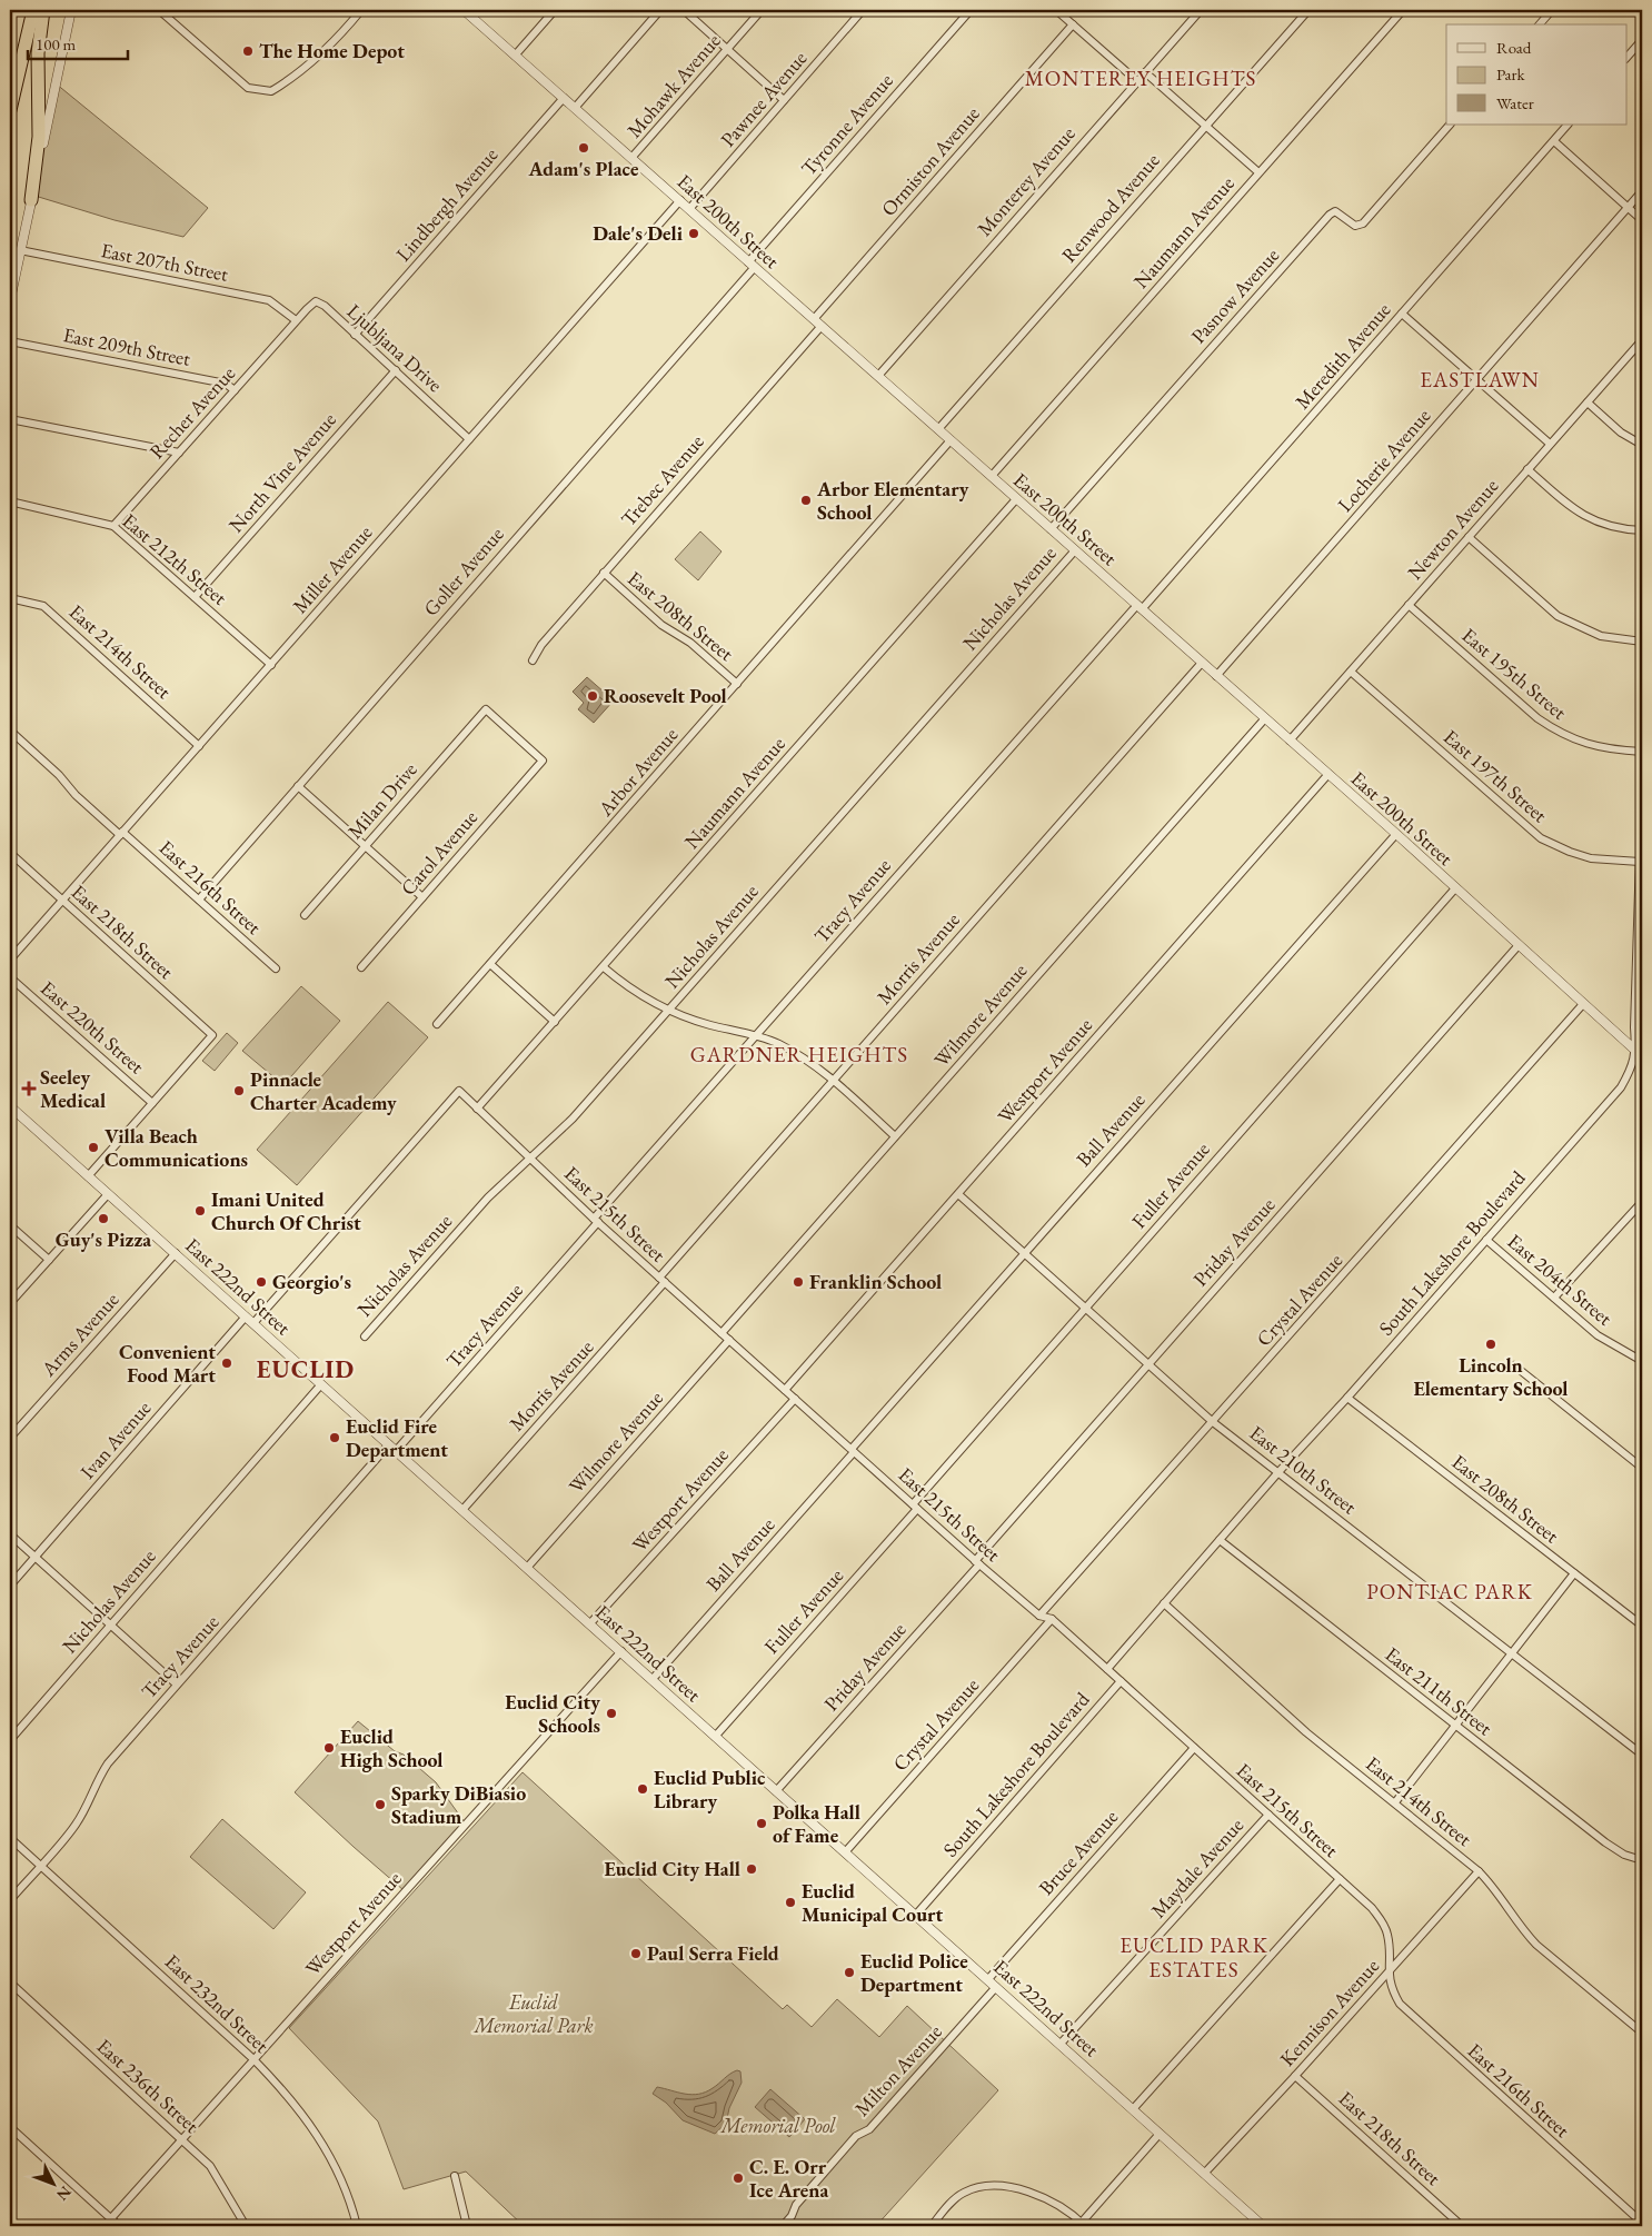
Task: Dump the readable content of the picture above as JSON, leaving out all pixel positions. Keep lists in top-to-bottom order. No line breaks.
{"streets":{"street":["Mohawk Avenue","Pawnee Avenue","Tyronne Avenue","Ormiston Avenue","Monterey Avenue","Lindbergh Avenue","Renwood Avenue","East 200th Street","Naumann Avenue","East 207th Street","Pasnow Avenue","East 209th Street","Ljubljana Drive","Meredith Avenue","Recher Avenue","Locherie Avenue","North Vine Avenue","Trebec Avenue","Newton Avenue","East 212th Street","Miller Avenue","Goller Avenue","Nicholas Avenue","East 208th Street","East 214th Street","East 195th Street","Arbor Avenue","East 197th Street","Milan Drive","Carol Avenue","East 216th Street","Tracy Avenue","East 218th Street","Morris Avenue","Wilmore Avenue","East 220th Street","Westport Avenue","Ball Avenue","Fuller Avenue","East 215th Street","Priday Avenue","South Lakeshore Boulevard","East 204th Street","East 222nd Street","Crystal Avenue","Arms Avenue","Ivan Avenue","East 210th Street","East 211th Street","Bruce Avenue","Maydale Avenue","East 232nd Street","Kennison Avenue","Milton Avenue","East 236th Street"]},"crossings":[["Mohawk Avenue","East 200th Street"],["Pawnee Avenue","East 200th Street"],["Tyronne Avenue","East 200th Street"],["Tyronne Avenue","Goller Avenue"],["Ormiston Avenue","East 200th Street"],["Monterey Avenue","East 200th Street"],["Lindbergh Avenue","East 200th Street"],["Lindbergh Avenue","Ljubljana Drive"],["Renwood Avenue","East 200th Street"],["East 200th Street","Naumann Avenue"],["East 200th Street","Pasnow Avenue"],["East 200th Street","Meredith Avenue"],["East 200th Street","Locherie Avenue"],["East 200th Street","Trebec Avenue"],["East 200th Street","Newton Avenue"],["East 200th Street","Miller Avenue"],["East 200th Street","Goller Avenue"],["East 200th Street","Nicholas Avenue"],["East 200th Street","Arbor Avenue"],["East 200th Street","Tracy Avenue"],["East 200th Street","Morris Avenue"],["East 200th Street","Wilmore Avenue"],["East 200th Street","Westport Avenue"],["East 200th Street","Ball Avenue"],["East 200th Street","Fuller Avenue"],["East 200th Street","Priday Avenue"],["East 200th Street","South Lakeshore Boulevard"],["East 200th Street","Crystal Avenue"],["Naumann Avenue","East 215th Street"],["East 207th Street","Ljubljana Drive"],["East 207th Street","Recher Avenue"],["East 209th Street","Recher Avenue"],["Ljubljana Drive","Recher Avenue"],["Ljubljana Drive","North Vine Avenue"],["Ljubljana Drive","Miller Avenue"],["Meredith Avenue","Tracy Avenue"],["Recher Avenue","East 212th Street"],["North Vine Avenue","East 212th Street"],["Trebec Avenue","East 208th Street"],["Newton Avenue","East 195th Street"],["Newton Avenue","East 197th Street"],["East 212th Street","Miller Avenue"],["Miller Avenue","East 214th Street"],["Miller Avenue","East 216th Street"],["Miller Avenue","East 218th Street"],["Goller Avenue","East 216th Street"],["Nicholas Avenue","East 215th Street"],["Nicholas Avenue","East 222nd Street"],["East 208th Street","Arbor Avenue"],["East 208th Street","South Lakeshore Boulevard"],["East 214th Street","South Lakeshore Boulevard"],["East 214th Street","Kennison Avenue"],["East 197th Street","South Lakeshore Boulevard"],["Milan Drive","Carol Avenue"],["East 216th Street","East 215th Street"],["East 216th Street","Kennison Avenue"],["Tracy Avenue","East 215th Street"],["Tracy Avenue","East 222nd Street"],["Tracy Avenue","East 232nd Street"],["East 218th Street","East 220th Street"],["East 218th Street","Kennison Avenue"],["Morris Avenue","East 215th Street"],["Morris Avenue","East 222nd Street"],["Wilmore Avenue","East 215th Street"],["Wilmore Avenue","East 222nd Street"],["Westport Avenue","East 215th Street"],["Westport Avenue","East 222nd Street"],["Westport Avenue","East 210th Street"],["Westport Avenue","East 232nd Street"],["Westport Avenue","East 236th Street"],["Ball Avenue","East 215th Street"],["Ball Avenue","East 222nd Street"],["Ball Avenue","East 210th Street"],["Fuller Avenue","East 215th Street"],["Fuller Avenue","East 222nd Street"],["Fuller Avenue","East 210th Street"],["East 215th Street","Priday Avenue"],["East 215th Street","South Lakeshore Boulevard"],["East 215th Street","East 222nd Street"],["East 215th Street","Crystal Avenue"],["East 215th Street","Bruce Avenue"],["East 215th Street","Maydale Avenue"],["East 215th Street","Kennison Avenue"],["Priday Avenue","East 222nd Street"],["Priday Avenue","East 210th Street"],["South Lakeshore Boulevard","East 204th Street"],["South Lakeshore Boulevard","East 222nd Street"],["South Lakeshore Boulevard","East 210th Street"],["South Lakeshore Boulevard","East 211th Street"],["East 222nd Street","Crystal Avenue"],["East 222nd Street","Arms Avenue"],["East 222nd Street","Ivan Avenue"],["East 222nd Street","Bruce Avenue"],["East 222nd Street","Maydale Avenue"],["East 222nd Street","Kennison Avenue"],["East 222nd Street","Milton Avenue"],["Crystal Avenue","East 210th Street"]],"districts":["MONTEREY HEIGHTS","EASTLAWN","GARDNER HEIGHTS","EUCLID","PONTIAC PARK","EUCLID PARK ESTATES"],"parks":["Euclid Memorial Park","Memorial Pool"],"places":{"other":["The Home Depot","Adam's Place","Dale's Deli","Arbor Elementary School","Roosevelt Pool","Pinnacle Charter Academy","Villa Beach Communications","Imani United Church Of Christ","Guy's Pizza","Georgio's","Franklin School","Lincoln Elementary School","Convenient Food Mart","Euclid Fire Department","Euclid City Schools","Euclid High School","Euclid Public Library","Sparky DiBiasio Stadium","Polka Hall of Fame","Euclid City Hall","Euclid Municipal Court","Paul Serra Field","Euclid Police Department","C. E. Orr Ice Arena"],"health":["Seeley Medical"]},"legend":["Road","Park","Water"],"scale_bar":"100 m","north":"bottom right"}
